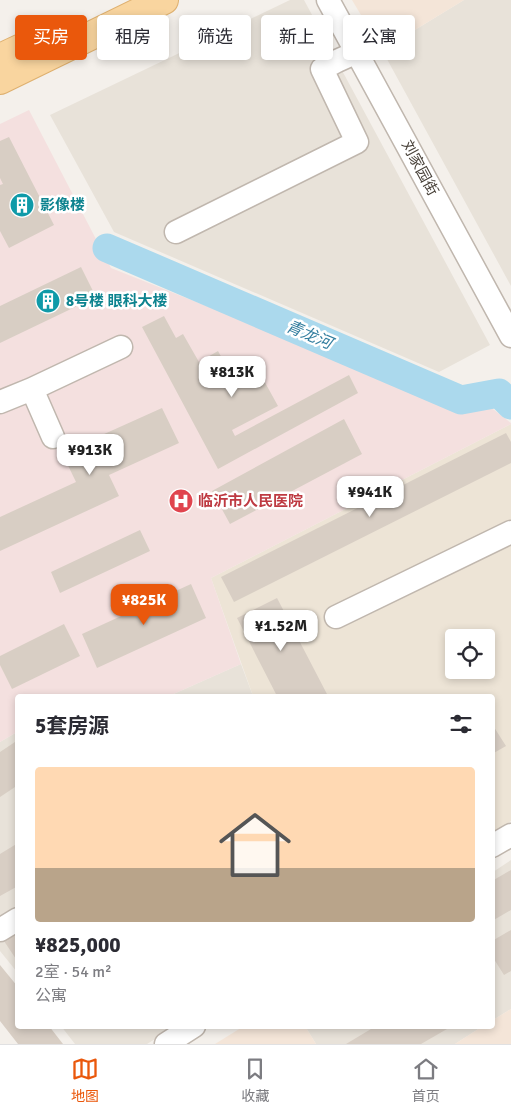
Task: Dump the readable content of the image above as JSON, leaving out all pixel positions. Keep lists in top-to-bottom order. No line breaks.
{"streets":{"street":["刘家园街"]},"water":["青龙河"],"places":{"building":["影像楼","8号楼 眼科大楼"],"hospital":["临沂市人民医院"]},"page":{"chip":["买房","租房","筛选","新上","公寓"],"price":["¥813K","¥913K","¥941K","¥825K","¥1.52M"],"heading":"5套房源","list":[{"name":"¥825,000","note":"2室 · 54 m² · 公寓"}],"tabs":["地图","收藏","首页"]}}
